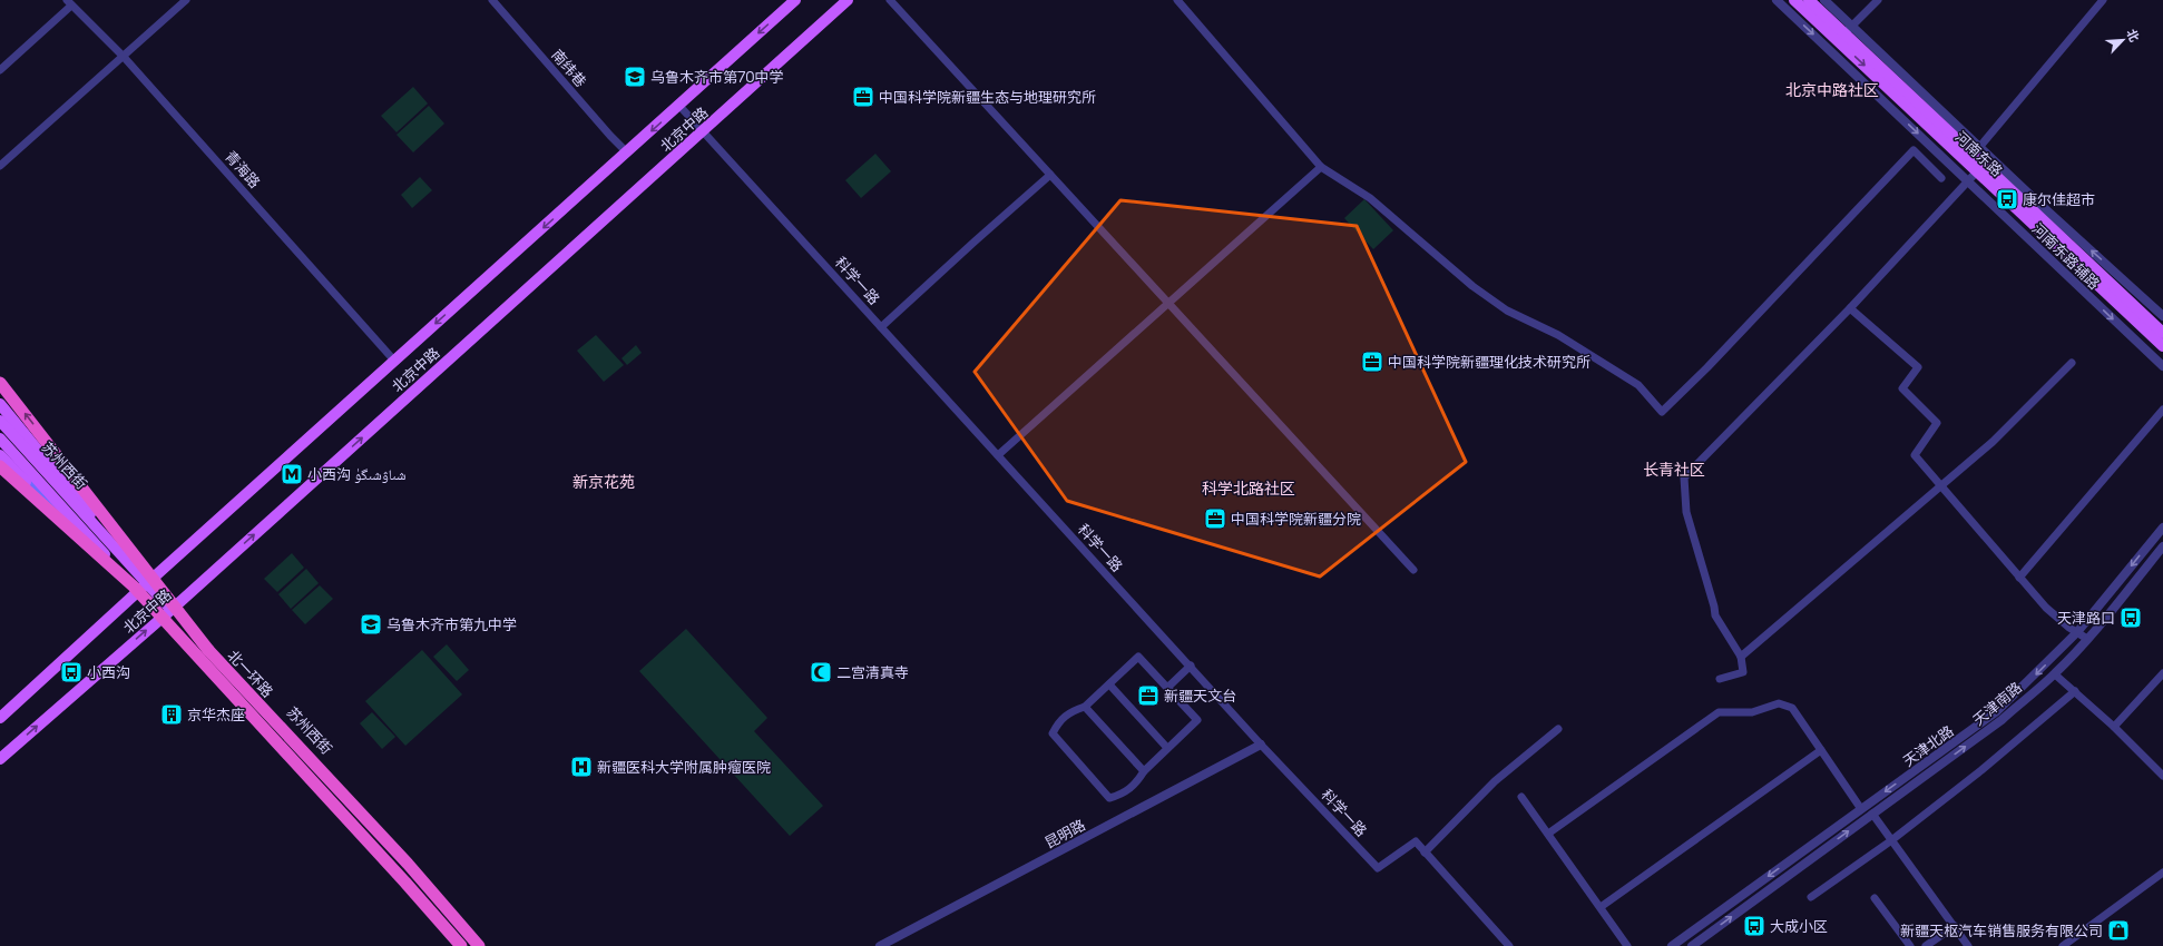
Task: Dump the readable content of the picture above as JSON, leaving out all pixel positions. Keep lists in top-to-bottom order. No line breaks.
{"streets":{"highway":["北一环路"],"main road":["北京中路","河南东路","苏州西街"],"street":["南纬巷","青海路","河南东路辅路","科学一路","天津南路","天津北路","昆明路"]},"crossings":[["南纬巷","北京中路"],["北京中路","青海路"],["北京中路","科学一路"],["北京中路","苏州西街"],["北京中路","北一环路"],["河南东路","河南东路辅路"],["科学一路","昆明路"]],"districts":["北京中路社区","长青社区","新京花苑","科学北路社区"],"places":{"school or university":["乌鲁木齐市第70中学","乌鲁木齐市第九中学"],"office":["中国科学院新疆生态与地理研究所","中国科学院新疆理化技术研究所","中国科学院新疆分院","新疆天文台"],"bus stop":["康尔佳超市","天津路口","小西沟","大成小区"],"metro station":["小西沟 شىاۋشىگۈ"],"mosque":["二宫清真寺"],"building":["京华杰座"],"hospital":["新疆医科大学附属肿瘤医院"],"shop":["新疆天枢汽车销售服务有限公司"]},"north":"top right"}
